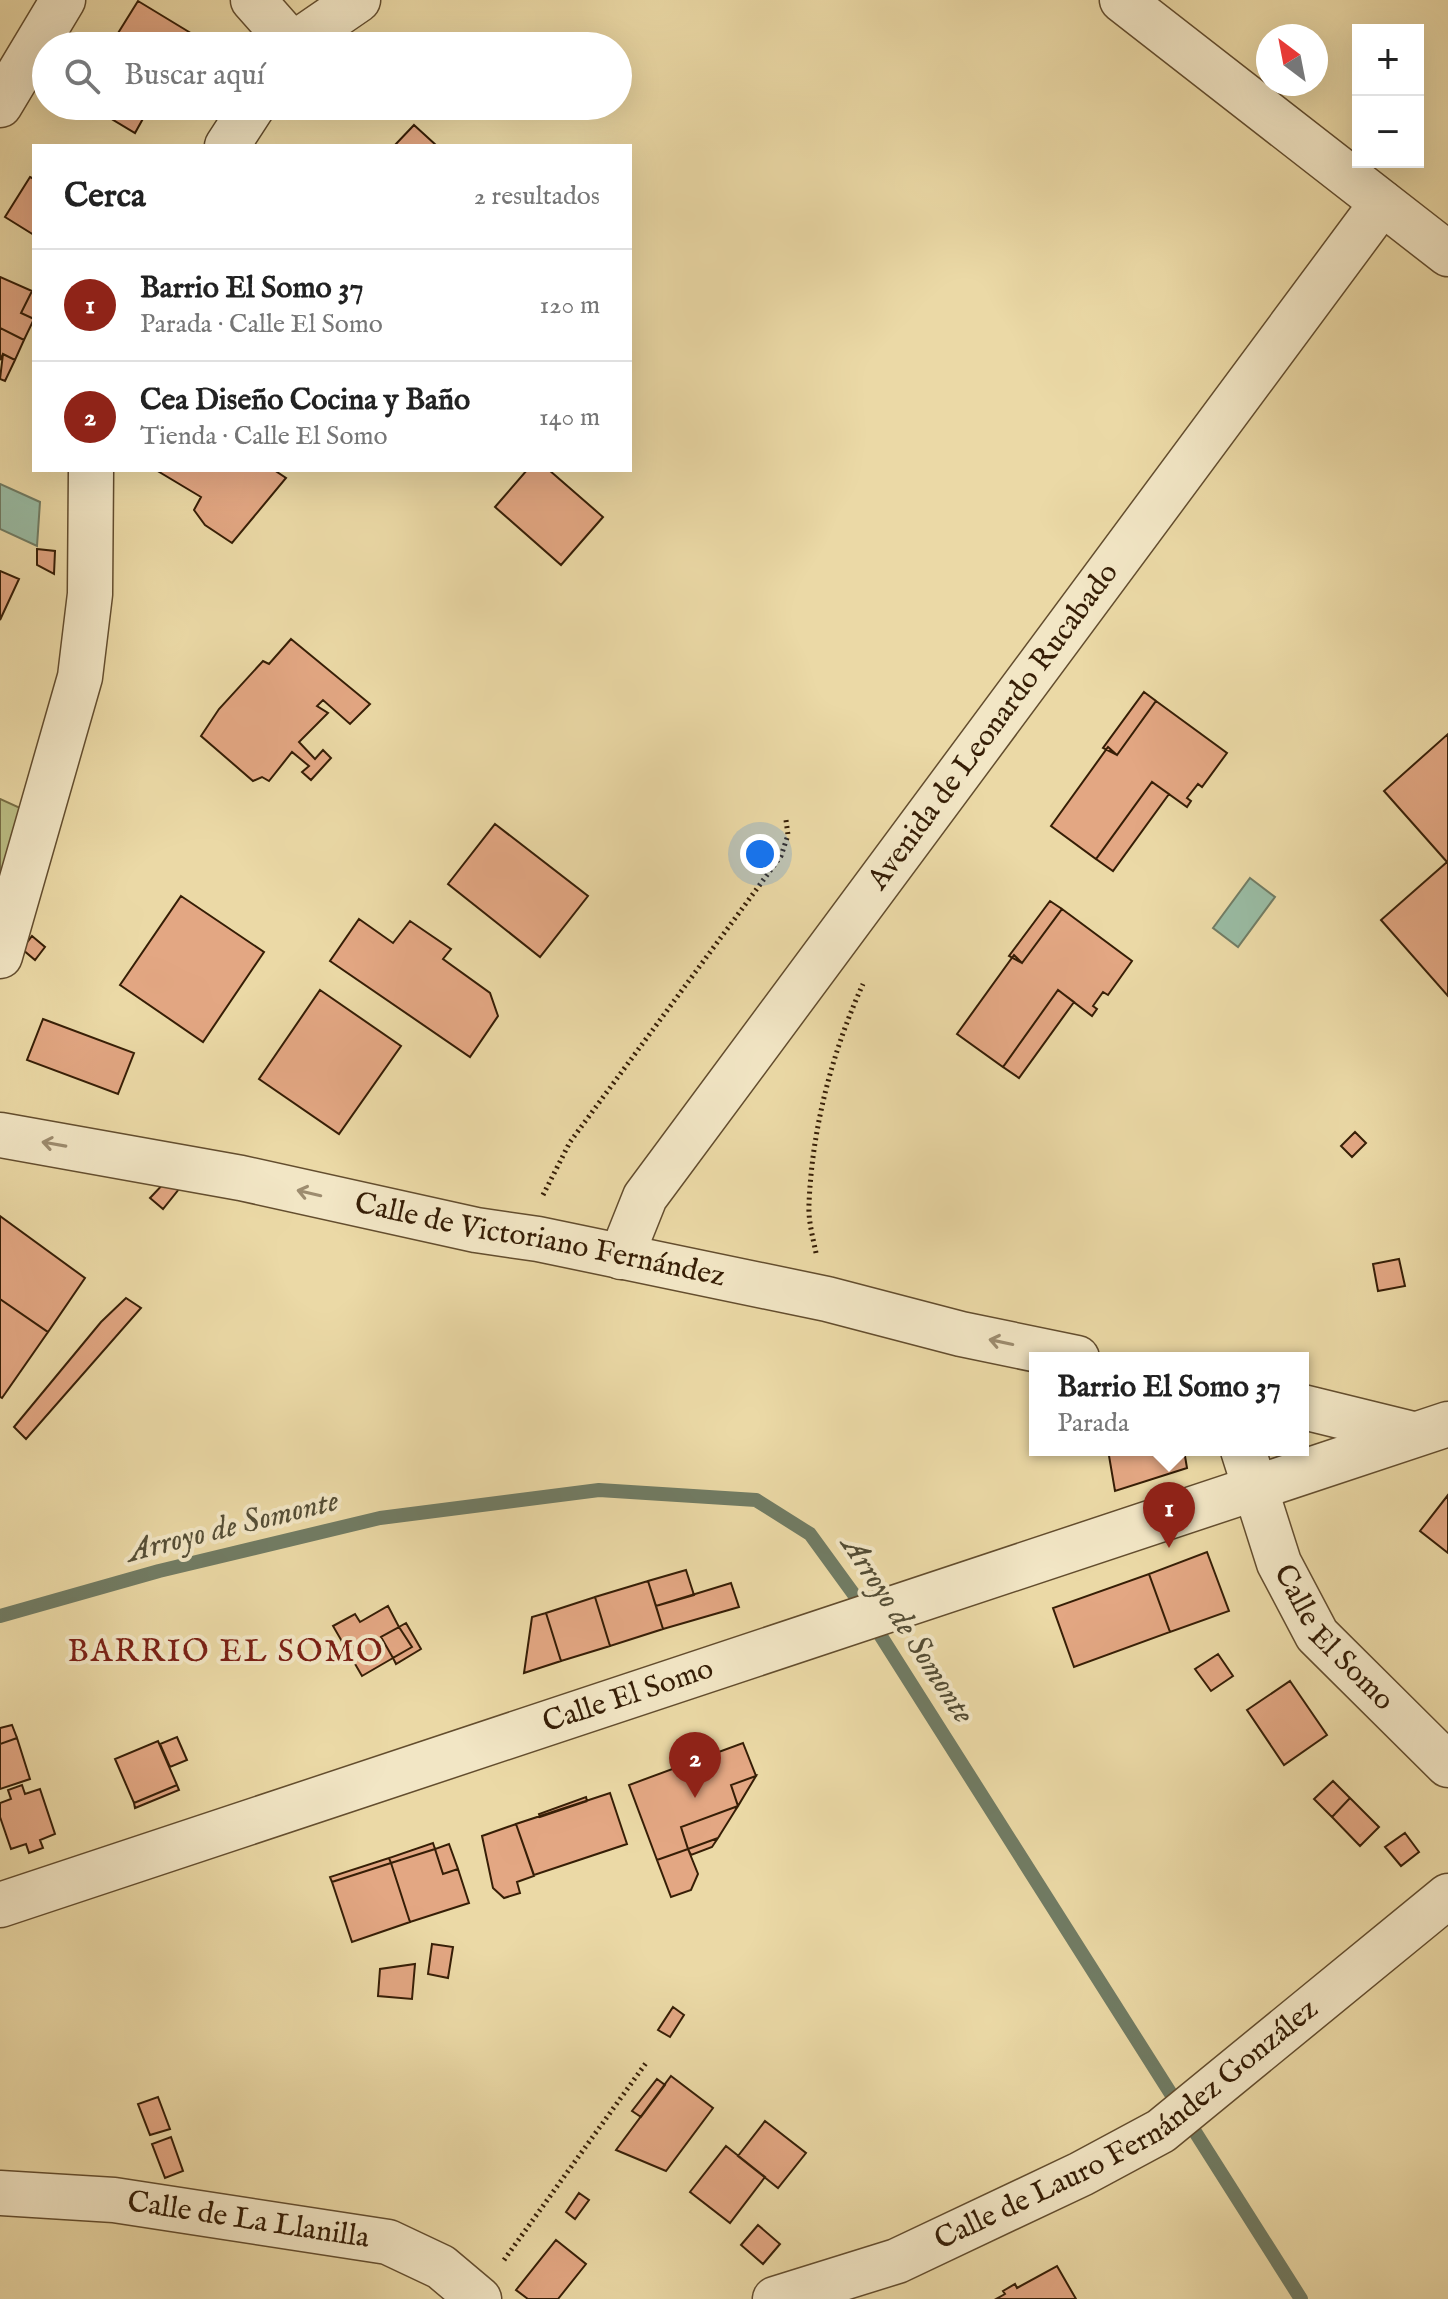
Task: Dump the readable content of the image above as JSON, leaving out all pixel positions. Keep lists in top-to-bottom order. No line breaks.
{"streets":{"street":["Avenida de Leonardo Rucabado","Calle de Victoriano Fernández","Calle El Somo","Calle de Lauro Fernández González","Calle de La Llanilla"]},"crossings":[["Avenida de Leonardo Rucabado","Calle de Victoriano Fernández"]],"one_way":["Calle de Victoriano Fernández"],"districts":["BARRIO EL SOMO"],"water":["Arroyo de Somonte"],"north":"top left","page":{"map_buttons":["+","−"],"search":"Buscar aquí","heading":["Cerca","2 resultados"],"list":[{"mark":"1","name":"Barrio El Somo 37","note":"Parada · Calle El Somo","value":"120 m"},{"mark":"2","name":"Cea Diseño Cocina y Baño","note":"Tienda · Calle El Somo","value":"140 m"}],"popup":["Barrio El Somo 37","Parada"],"pins":["1","2"]}}
